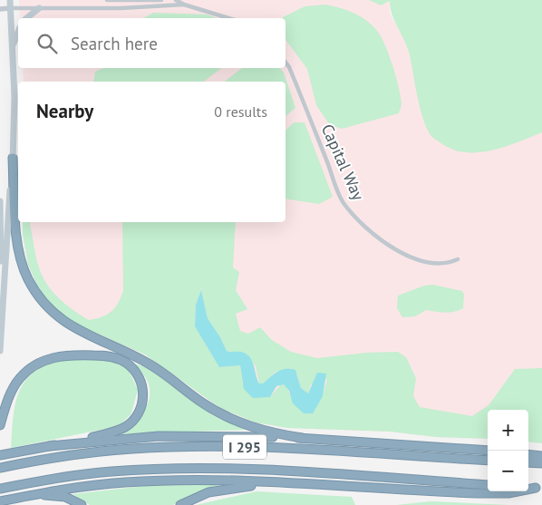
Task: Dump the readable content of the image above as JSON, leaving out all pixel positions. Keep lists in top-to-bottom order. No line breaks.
{"streets":{"highway":["I 295"],"street":["Capital Way"]},"page":{"search":"Search here","heading":["Nearby","0 results"],"map_buttons":["+","−"]}}
